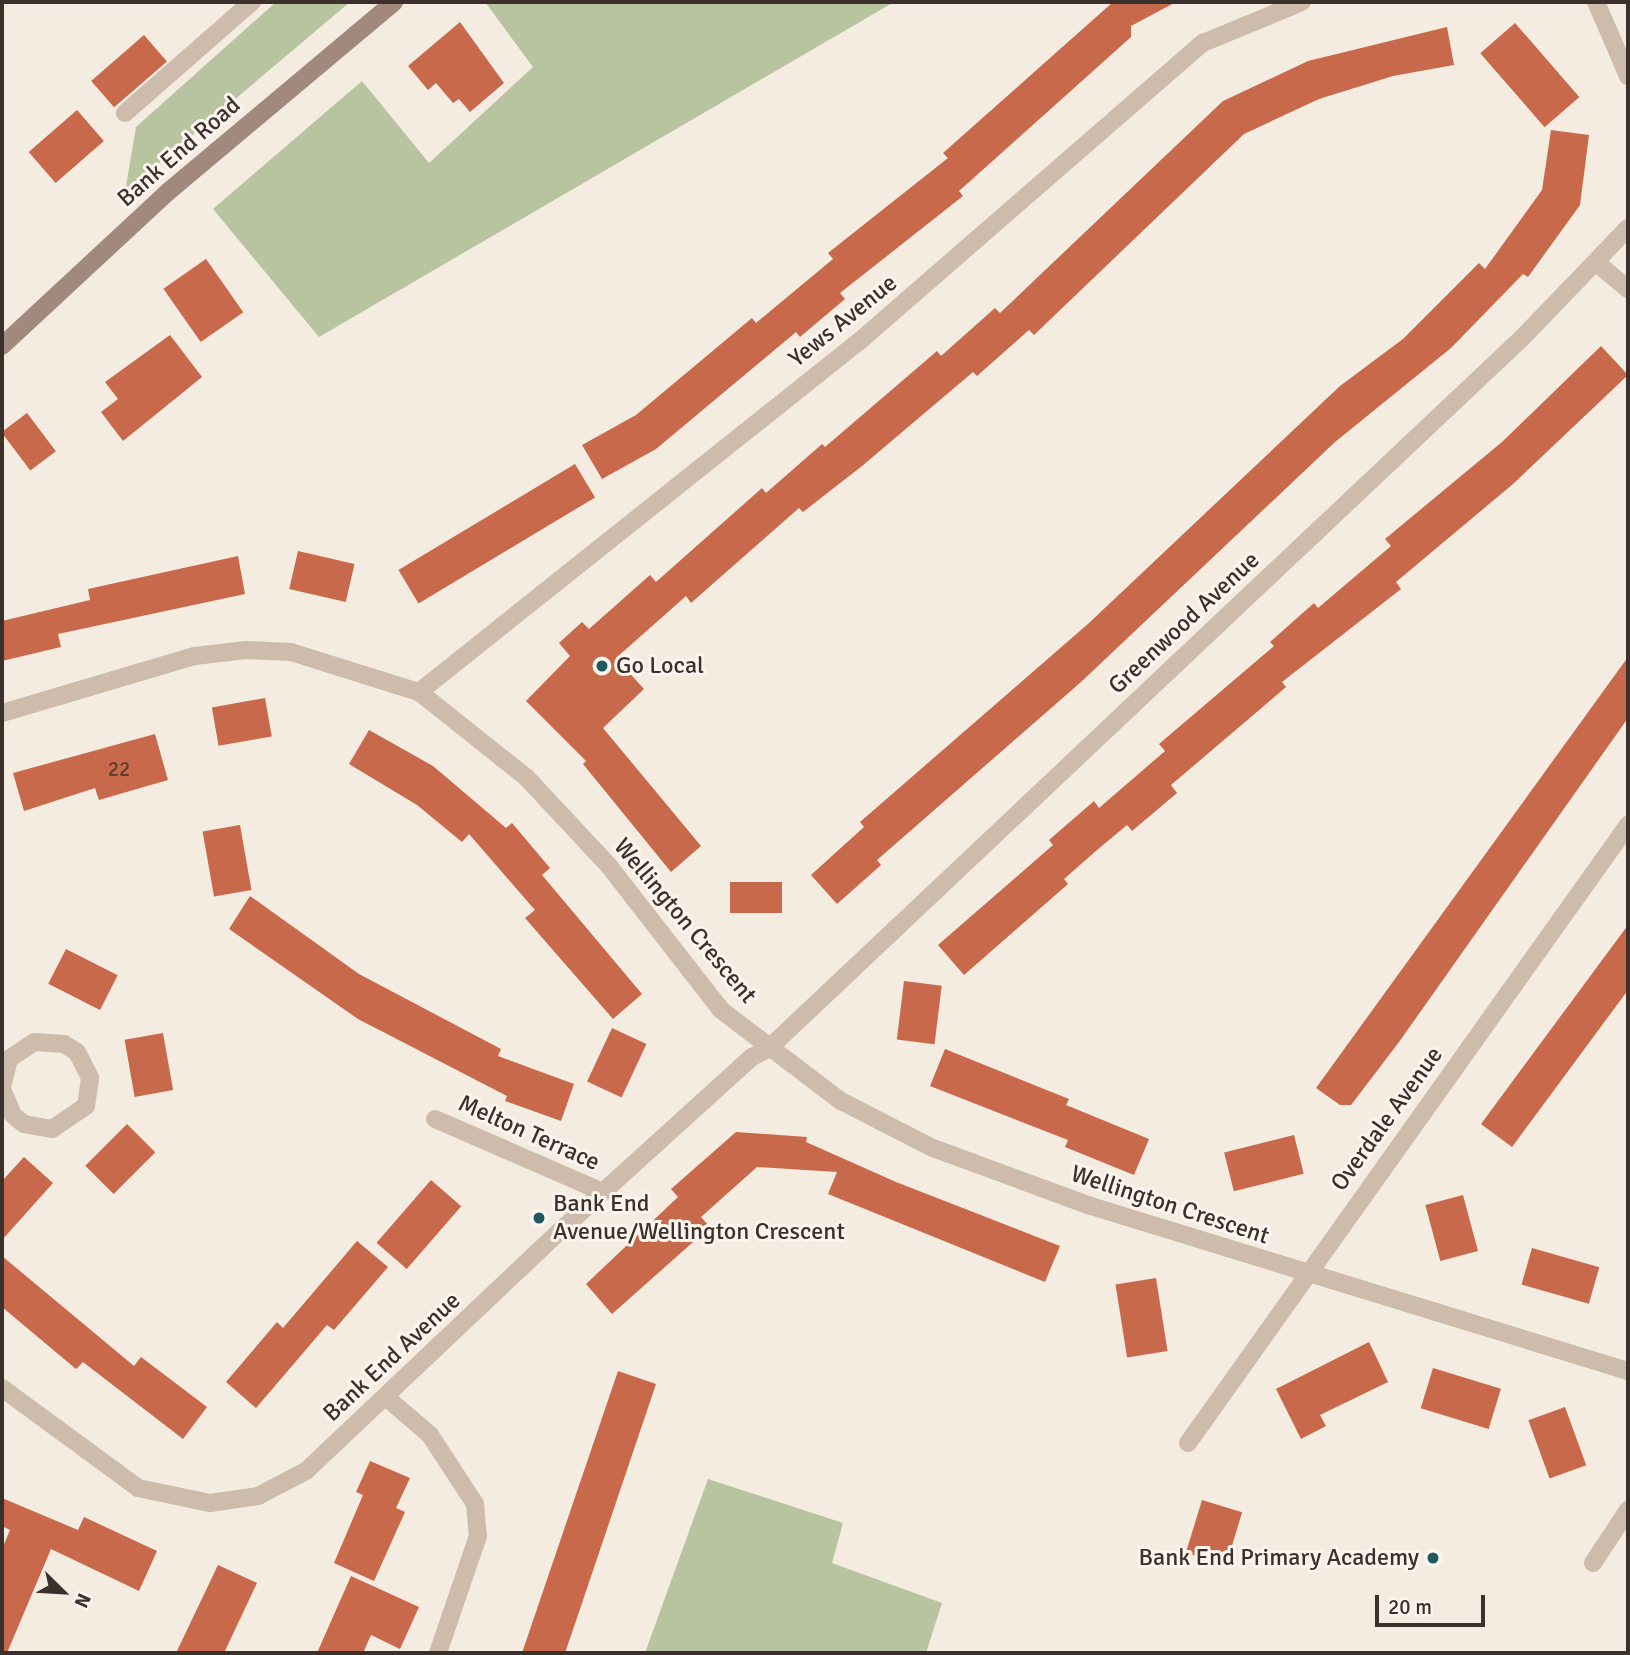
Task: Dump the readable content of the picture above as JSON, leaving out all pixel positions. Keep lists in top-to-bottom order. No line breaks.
{"streets":{"street":["Bank End Road","Yews Avenue","Greenwood Avenue","Wellington Crescent","Overdale Avenue","Melton Terrace","Bank End Avenue"]},"crossings":[["Yews Avenue","Wellington Crescent"],["Greenwood Avenue","Wellington Crescent"],["Greenwood Avenue","Bank End Avenue"],["Wellington Crescent","Overdale Avenue"],["Wellington Crescent","Bank End Avenue"],["Melton Terrace","Bank End Avenue"]],"places":["Go Local","Bank End Avenue/Wellington Crescent","Bank End Primary Academy"],"house_numbers":["22"],"scale_bar":"20 m","north":"bottom right"}
